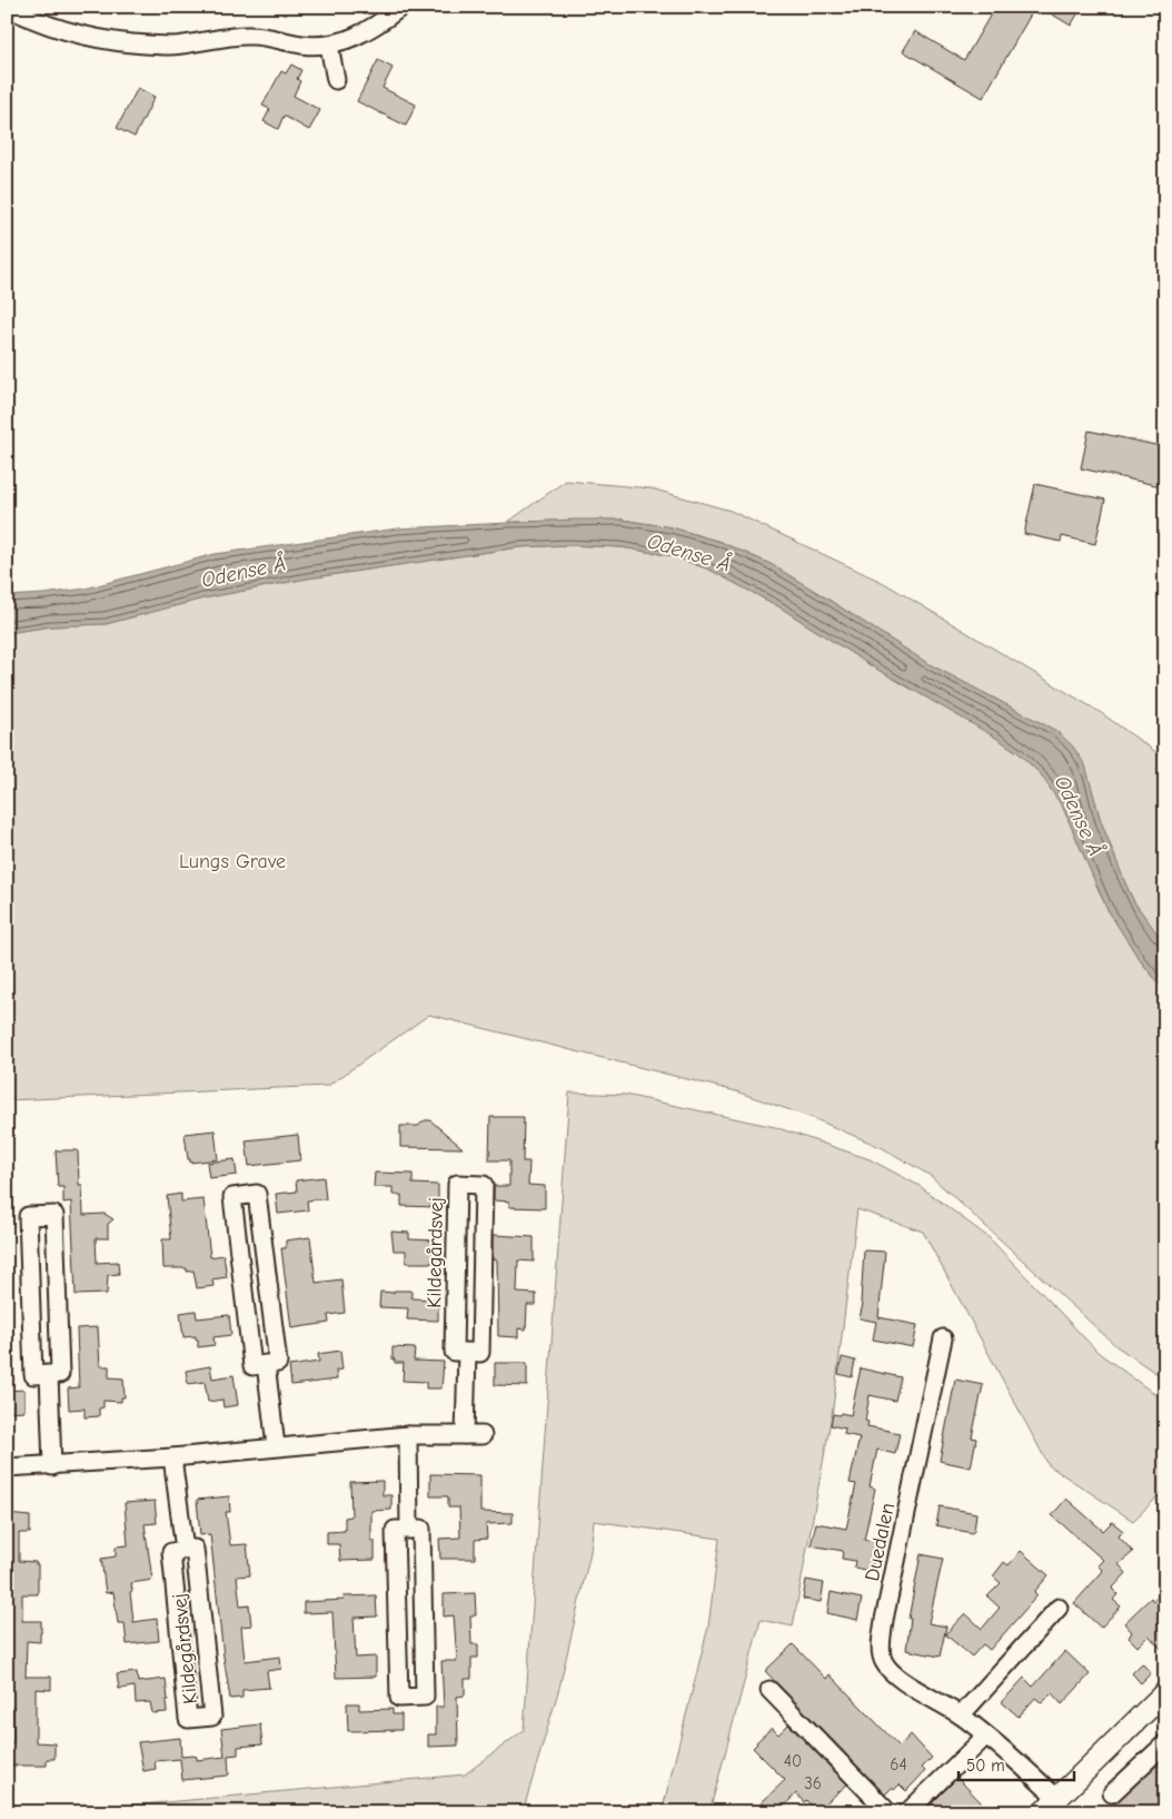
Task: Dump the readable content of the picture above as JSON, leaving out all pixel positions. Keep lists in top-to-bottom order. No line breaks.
{"streets":{"street":["Kildegårdsvej","Duedalen"]},"water":["Odense Å"],"parks":["Lungs Grave"],"house_numbers":["40","64","36"],"scale_bar":"50 m"}
